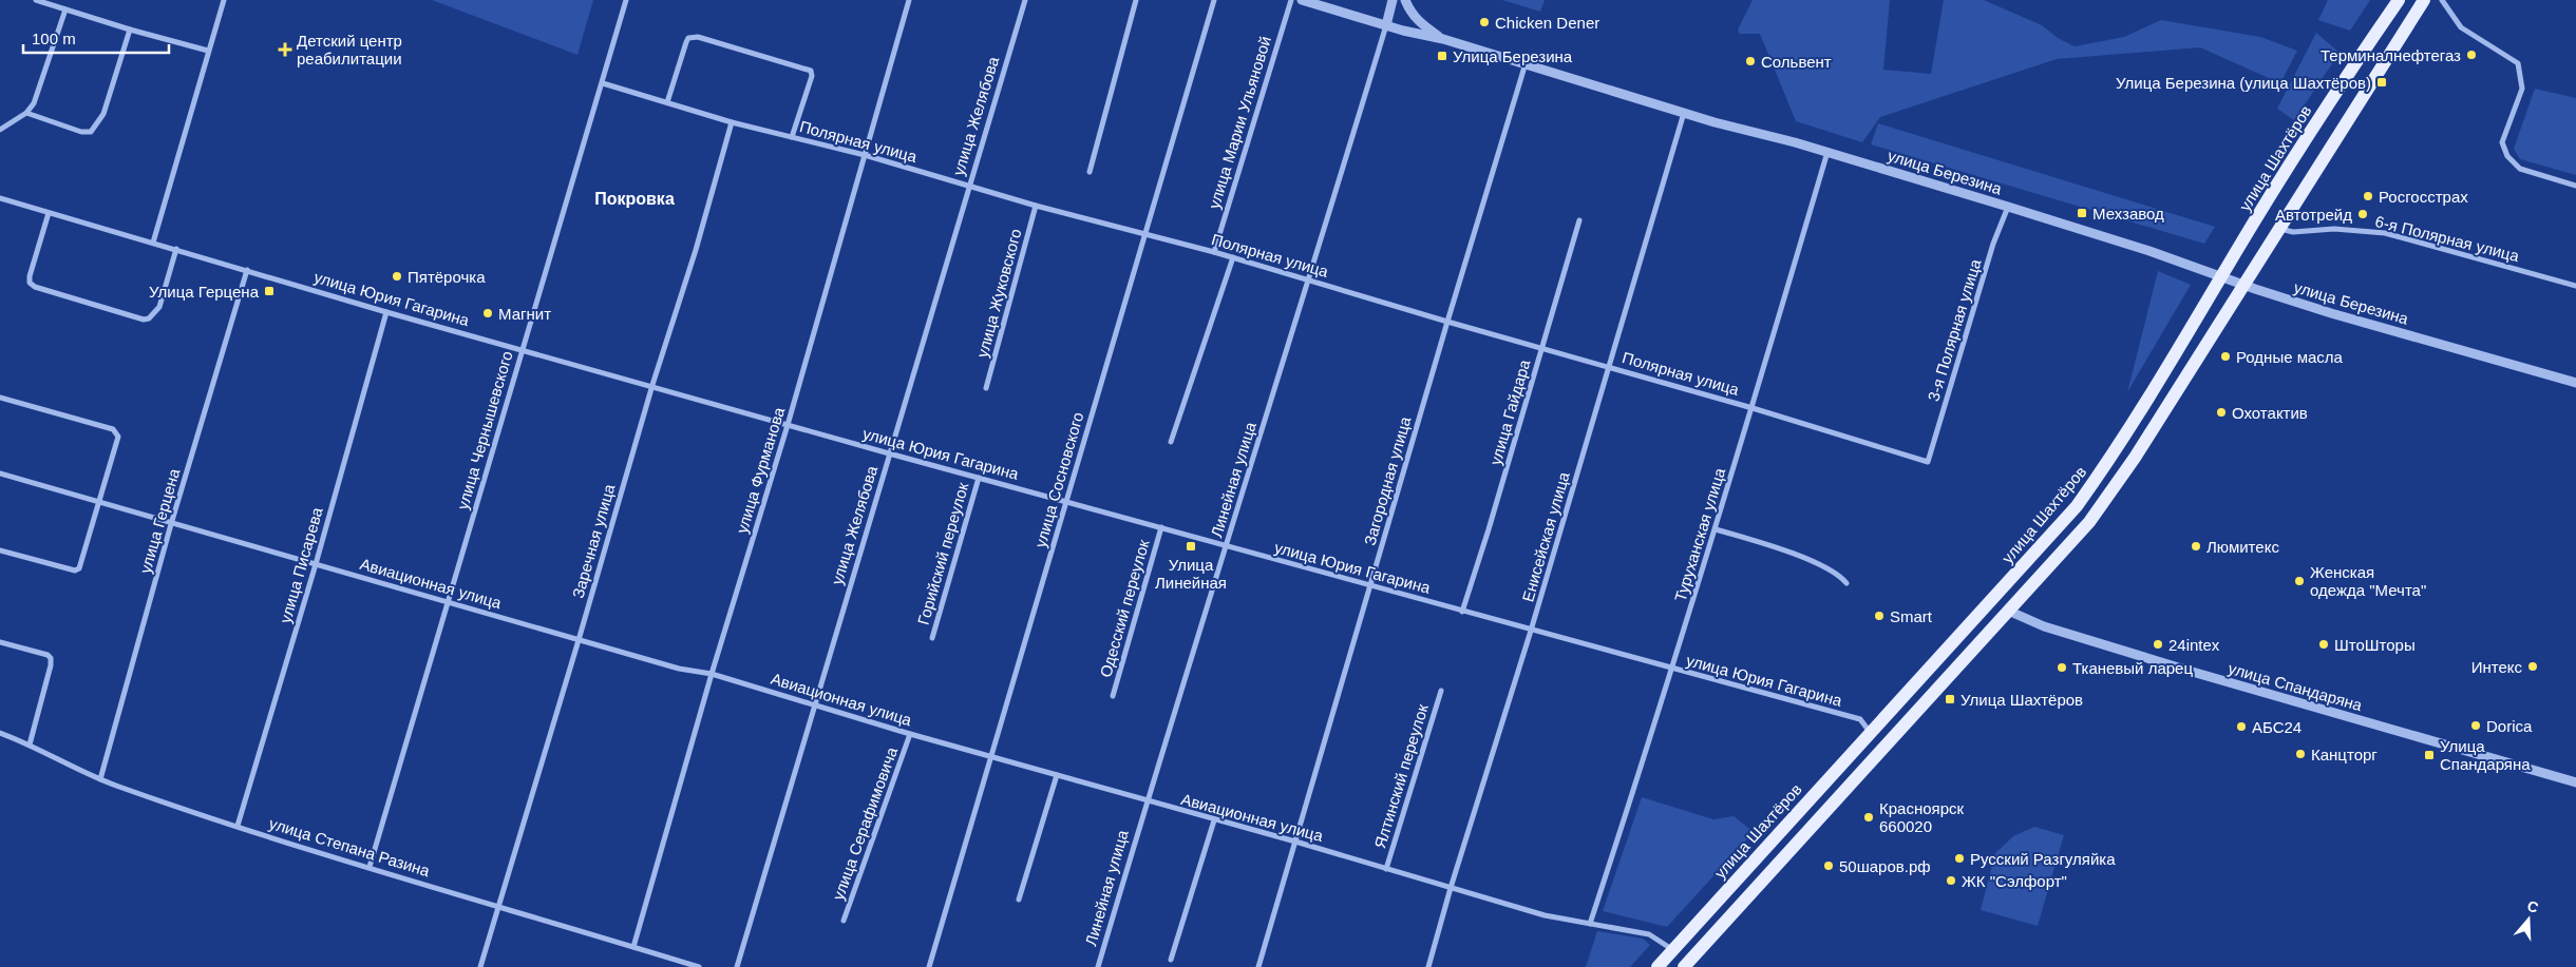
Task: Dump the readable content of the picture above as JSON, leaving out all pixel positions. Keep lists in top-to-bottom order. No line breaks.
{"streets":{"main road":["улица Шахтёров"],"street":["улица Желябова","улица Марии Ульяновой","Полярная улица","улица Березина","6-я Полярная улица","улица Жуковского","улица Юрия Гагарина","3-я Полярная улица","улица Гайдара","улица Чернышевского","улица Фурманова","улица Сосновского","Линейная улица","Загородная улица","улица Герцена","Туруханская улица","Енисейская улица","Заречная улица","Горийский переулок","улица Писарева","Авиационная улица","Одесский переулок","улица Спандаряна","Ялтинский переулок","улица Серафимовича","улица Степана Разина"]},"crossings":[["улица Желябова","Полярная улица"],["улица Желябова","улица Юрия Гагарина"],["улица Желябова","Авиационная улица"],["улица Марии Ульяновой","Полярная улица"],["Полярная улица","улица Жуковского"],["Полярная улица","3-я Полярная улица"],["Полярная улица","улица Гайдара"],["Полярная улица","улица Чернышевского"],["Полярная улица","улица Фурманова"],["Полярная улица","улица Сосновского"],["Полярная улица","Линейная улица"],["Полярная улица","Загородная улица"],["Полярная улица","Туруханская улица"],["Полярная улица","Енисейская улица"],["Полярная улица","Заречная улица"],["улица Шахтёров","улица Березина"],["улица Шахтёров","улица Юрия Гагарина"],["улица Шахтёров","Авиационная улица"],["улица Березина","3-я Полярная улица"],["улица Березина","Линейная улица"],["улица Березина","Загородная улица"],["улица Березина","Туруханская улица"],["улица Березина","Енисейская улица"],["улица Юрия Гагарина","улица Гайдара"],["улица Юрия Гагарина","улица Чернышевского"],["улица Юрия Гагарина","улица Фурманова"],["улица Юрия Гагарина","улица Сосновского"],["улица Юрия Гагарина","Линейная улица"],["улица Юрия Гагарина","Загородная улица"],["улица Юрия Гагарина","улица Герцена"],["улица Юрия Гагарина","Туруханская улица"],["улица Юрия Гагарина","Енисейская улица"],["улица Юрия Гагарина","Заречная улица"],["улица Юрия Гагарина","Горийский переулок"],["улица Юрия Гагарина","улица Писарева"],["улица Юрия Гагарина","Одесский переулок"],["улица Чернышевского","Авиационная улица"],["улица Чернышевского","улица Степана Разина"],["улица Фурманова","Авиационная улица"],["улица Фурманова","улица Степана Разина"],["улица Сосновского","Авиационная улица"],["Линейная улица","Авиационная улица"],["Загородная улица","Авиационная улица"],["улица Герцена","Авиационная улица"],["улица Герцена","улица Степана Разина"],["Туруханская улица","Авиационная улица"],["Енисейская улица","Авиационная улица"],["Заречная улица","Авиационная улица"],["Заречная улица","улица Степана Разина"],["улица Писарева","Авиационная улица"],["улица Писарева","улица Степана Разина"],["Авиационная улица","Ялтинский переулок"],["Авиационная улица","улица Серафимовича"]],"districts":["Покровка"],"places":{"other":["Chicken Dener","Терминалнефтегаз","Сольвент","Росгосстрах","Автотрейд","Пятёрочка","Магнит","Родные масла","Охотактив","Люмитекс","Женская одежда \"Мечта\"","Smart","24intex","ШтоШторы","Интекс","Тканевый ларец","Dorica","АБС24","Канцторг","Красноярск 660020","Русский Разгуляйка","50шаров.рф","ЖК \"Сэлфорт\""],"health":["Детский центр реабилитации"],"transit":["Улица Березина","Улица Березина (улица Шахтёров)","Мехзавод","Улица Герцена","Улица Линейная","Улица Шахтёров","Улица Спандаряна"]},"scale_bar":"100 m","north":"top"}
